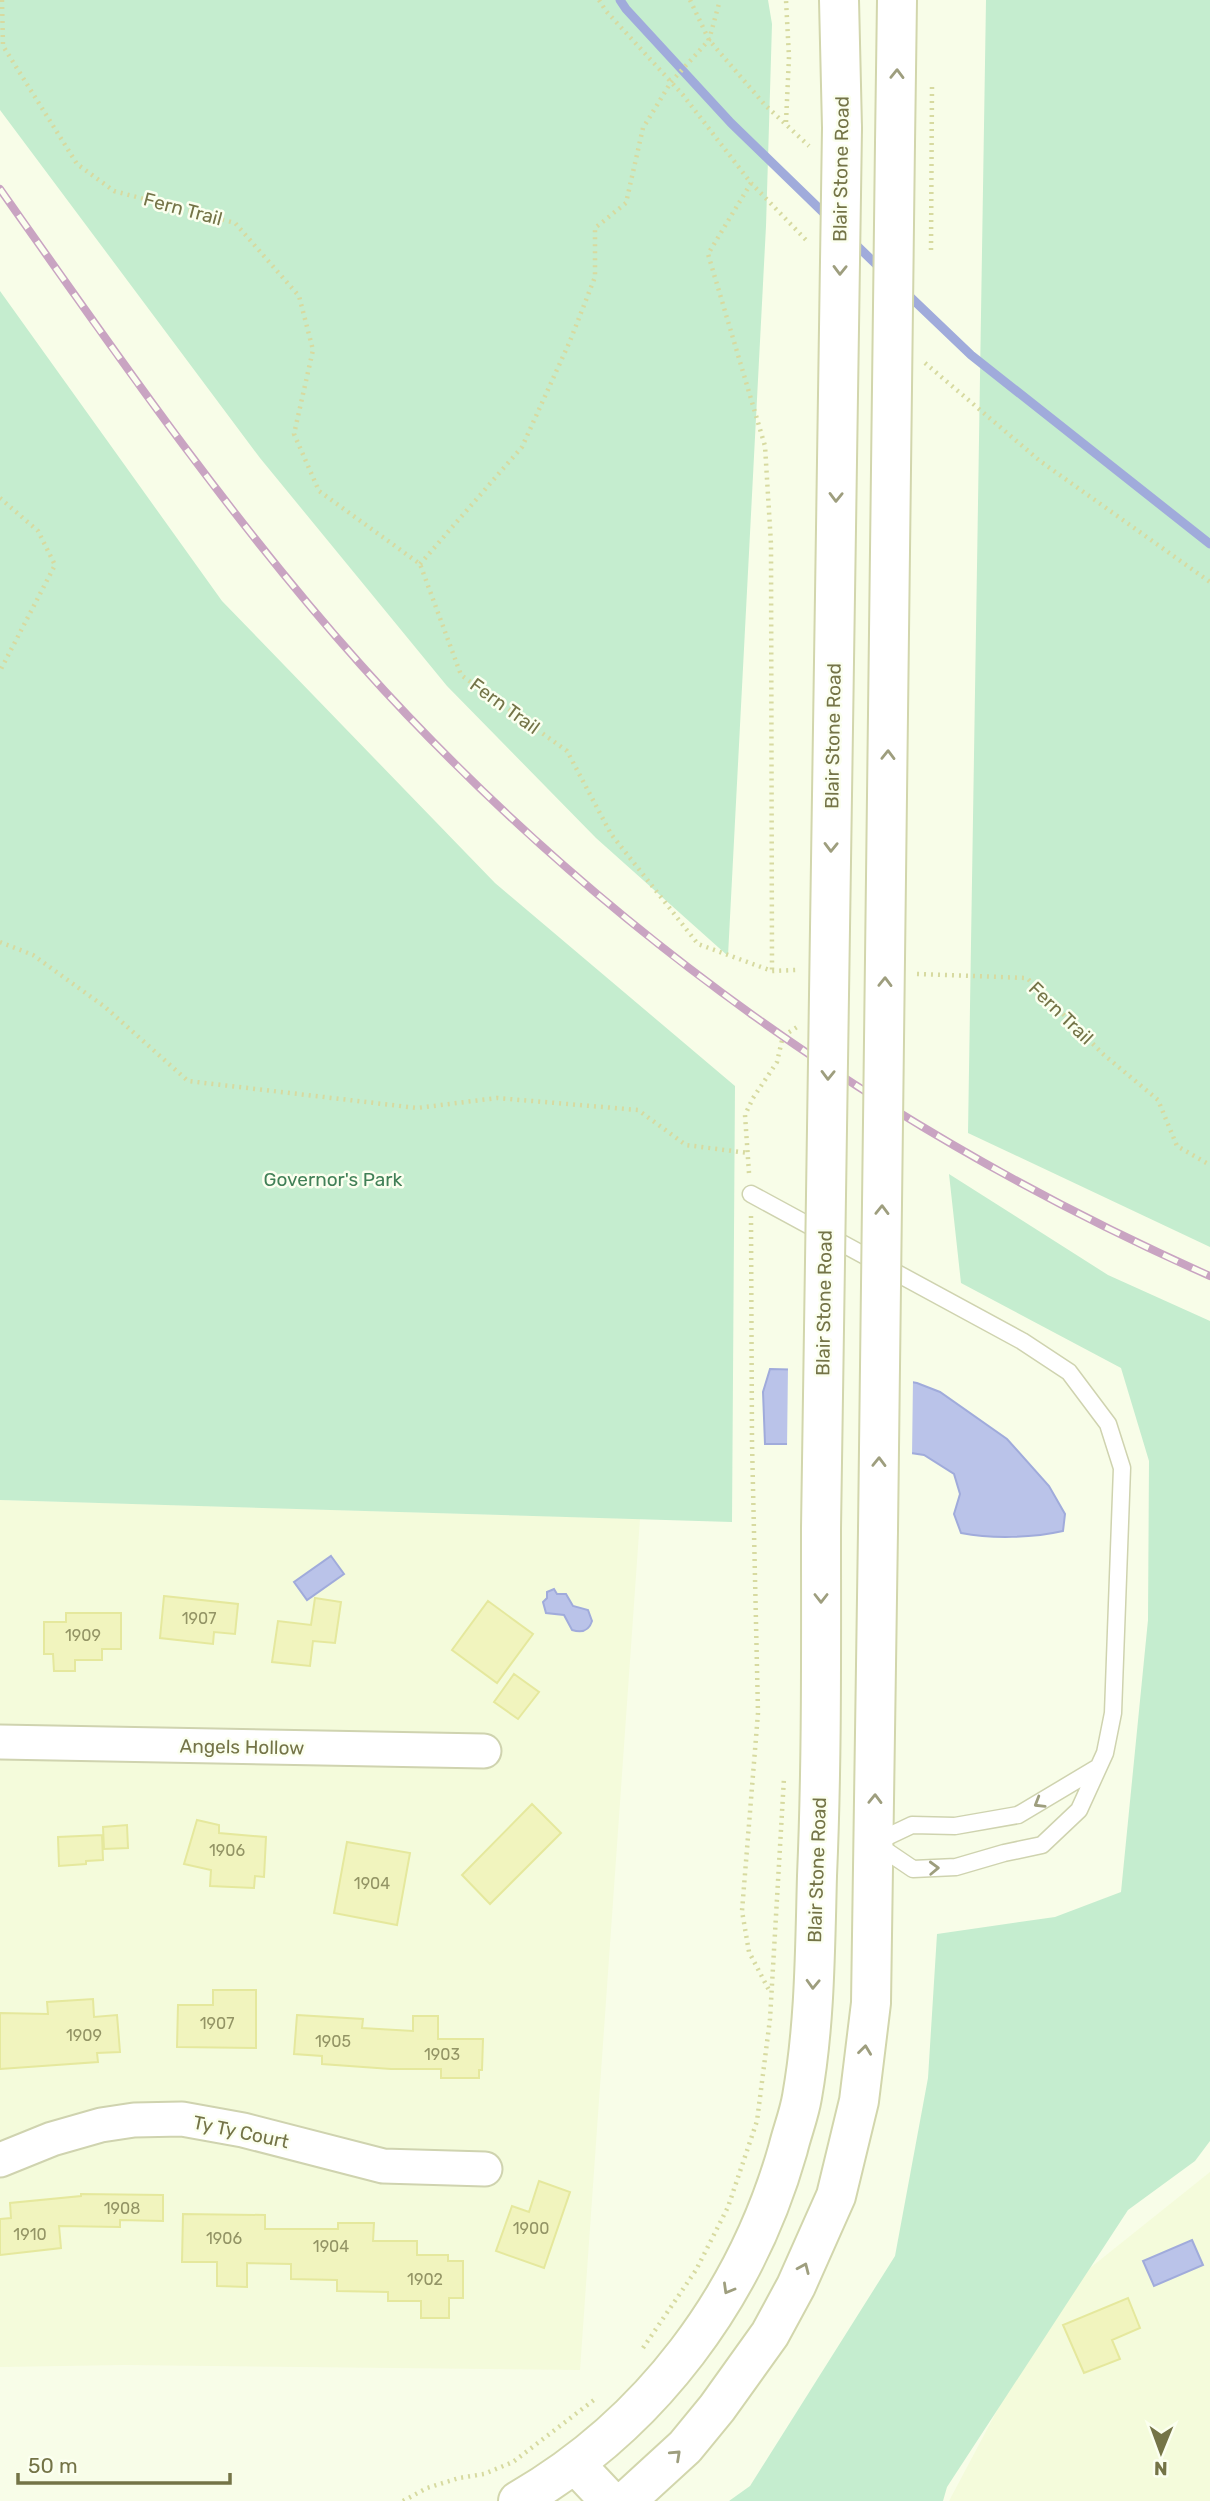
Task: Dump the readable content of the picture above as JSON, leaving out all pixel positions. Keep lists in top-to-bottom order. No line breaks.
{"streets":{"main road":["Blair Stone Road"],"street":["Angels Hollow","Ty Ty Court"],"path":["Fern Trail"]},"parks":["Governor's Park"],"house_numbers":["1907","1909","1906","1904","1907","1909","1905","1903","1908","1900","1910","1906","1904","1902"],"scale_bar":"50 m","north":"bottom"}
